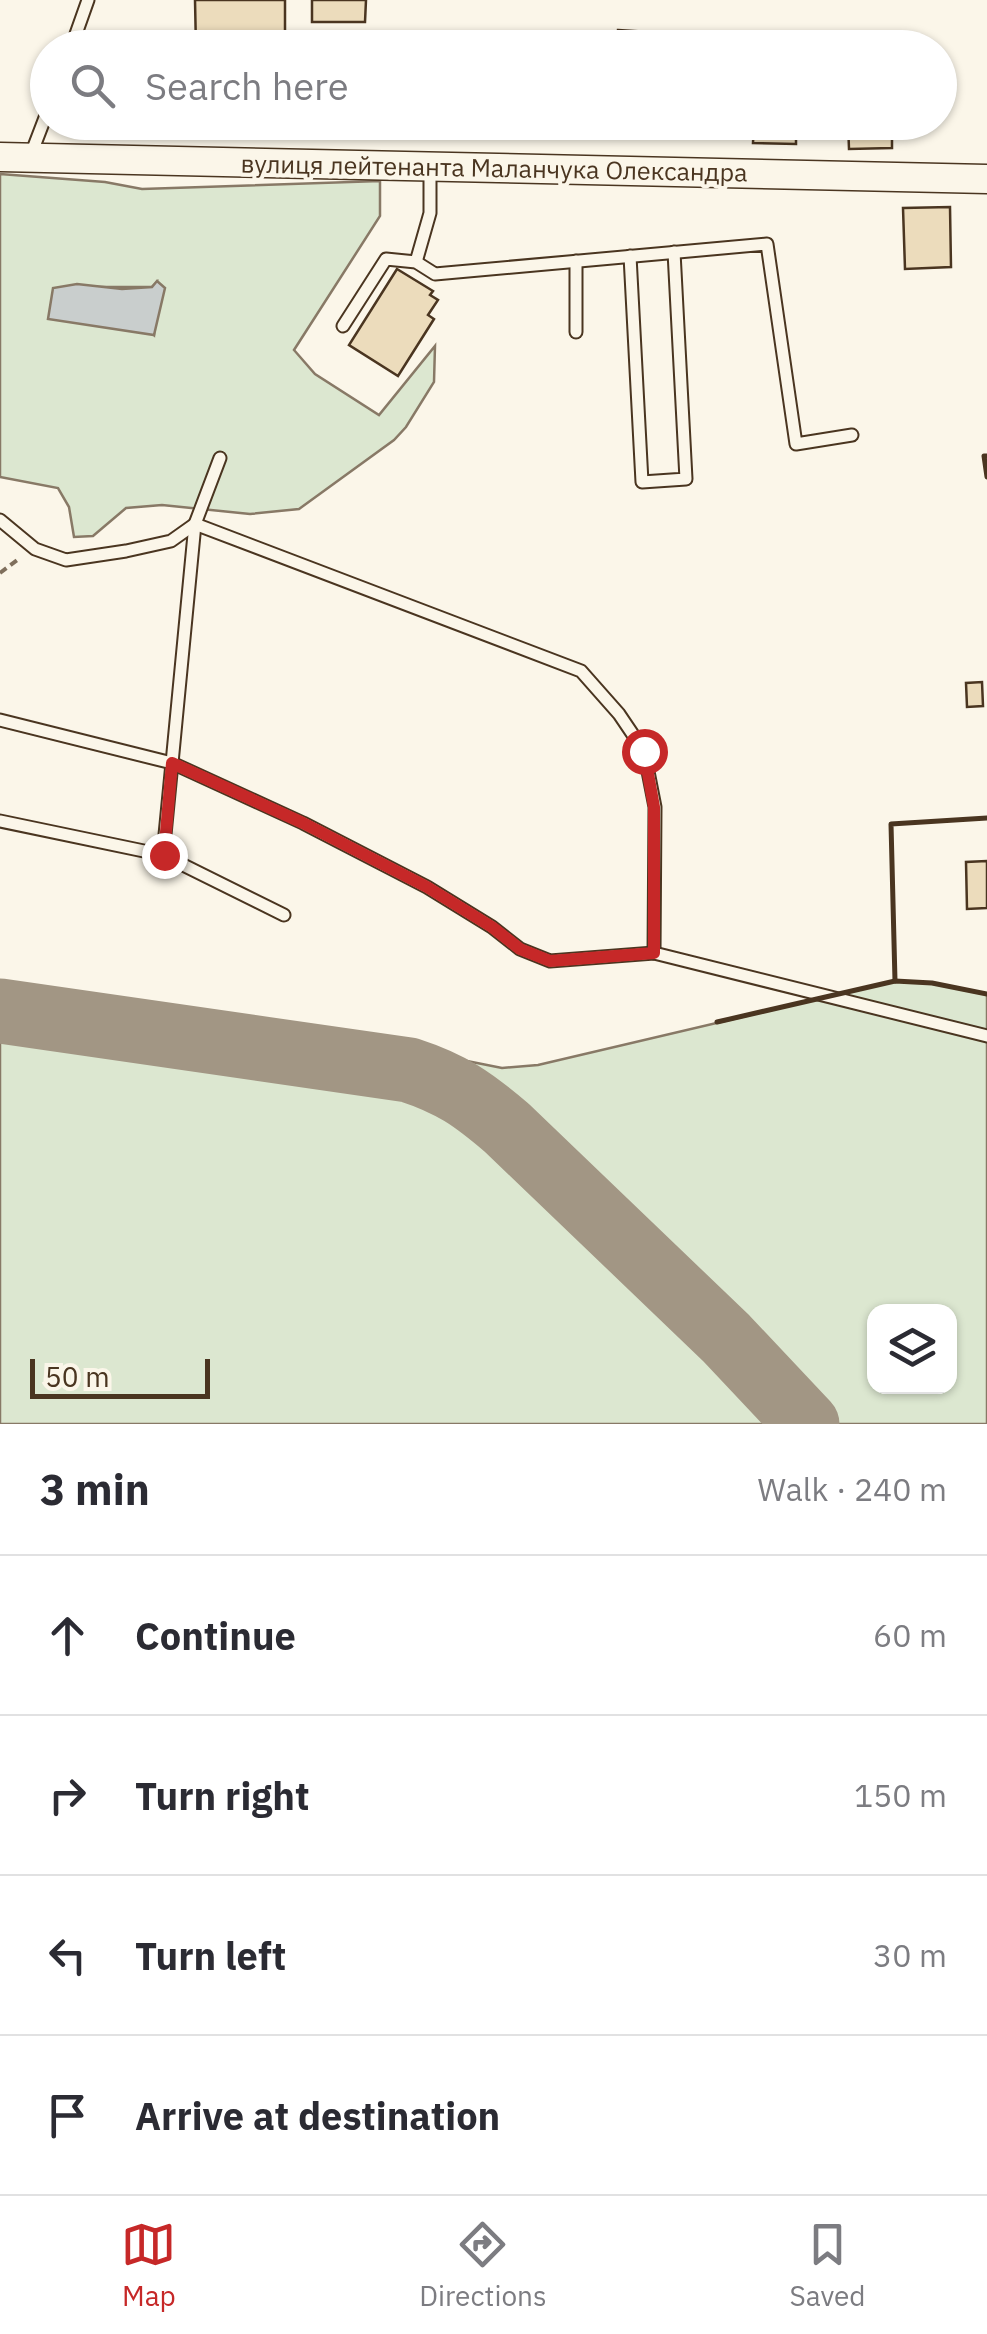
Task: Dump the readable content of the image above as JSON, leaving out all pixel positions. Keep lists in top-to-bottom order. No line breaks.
{"streets":{"street":["вулиця лейтенанта Маланчука Олександра"]},"scale_bar":"50 m","page":{"search":"Search here","scale":"50 m","heading":["3 min","Walk · 240 m"],"list":[["Continue","60 m"],["Turn right","150 m"],["Turn left","30 m"],"Arrive at destination"],"nav":["Map","Directions","Saved"]}}
